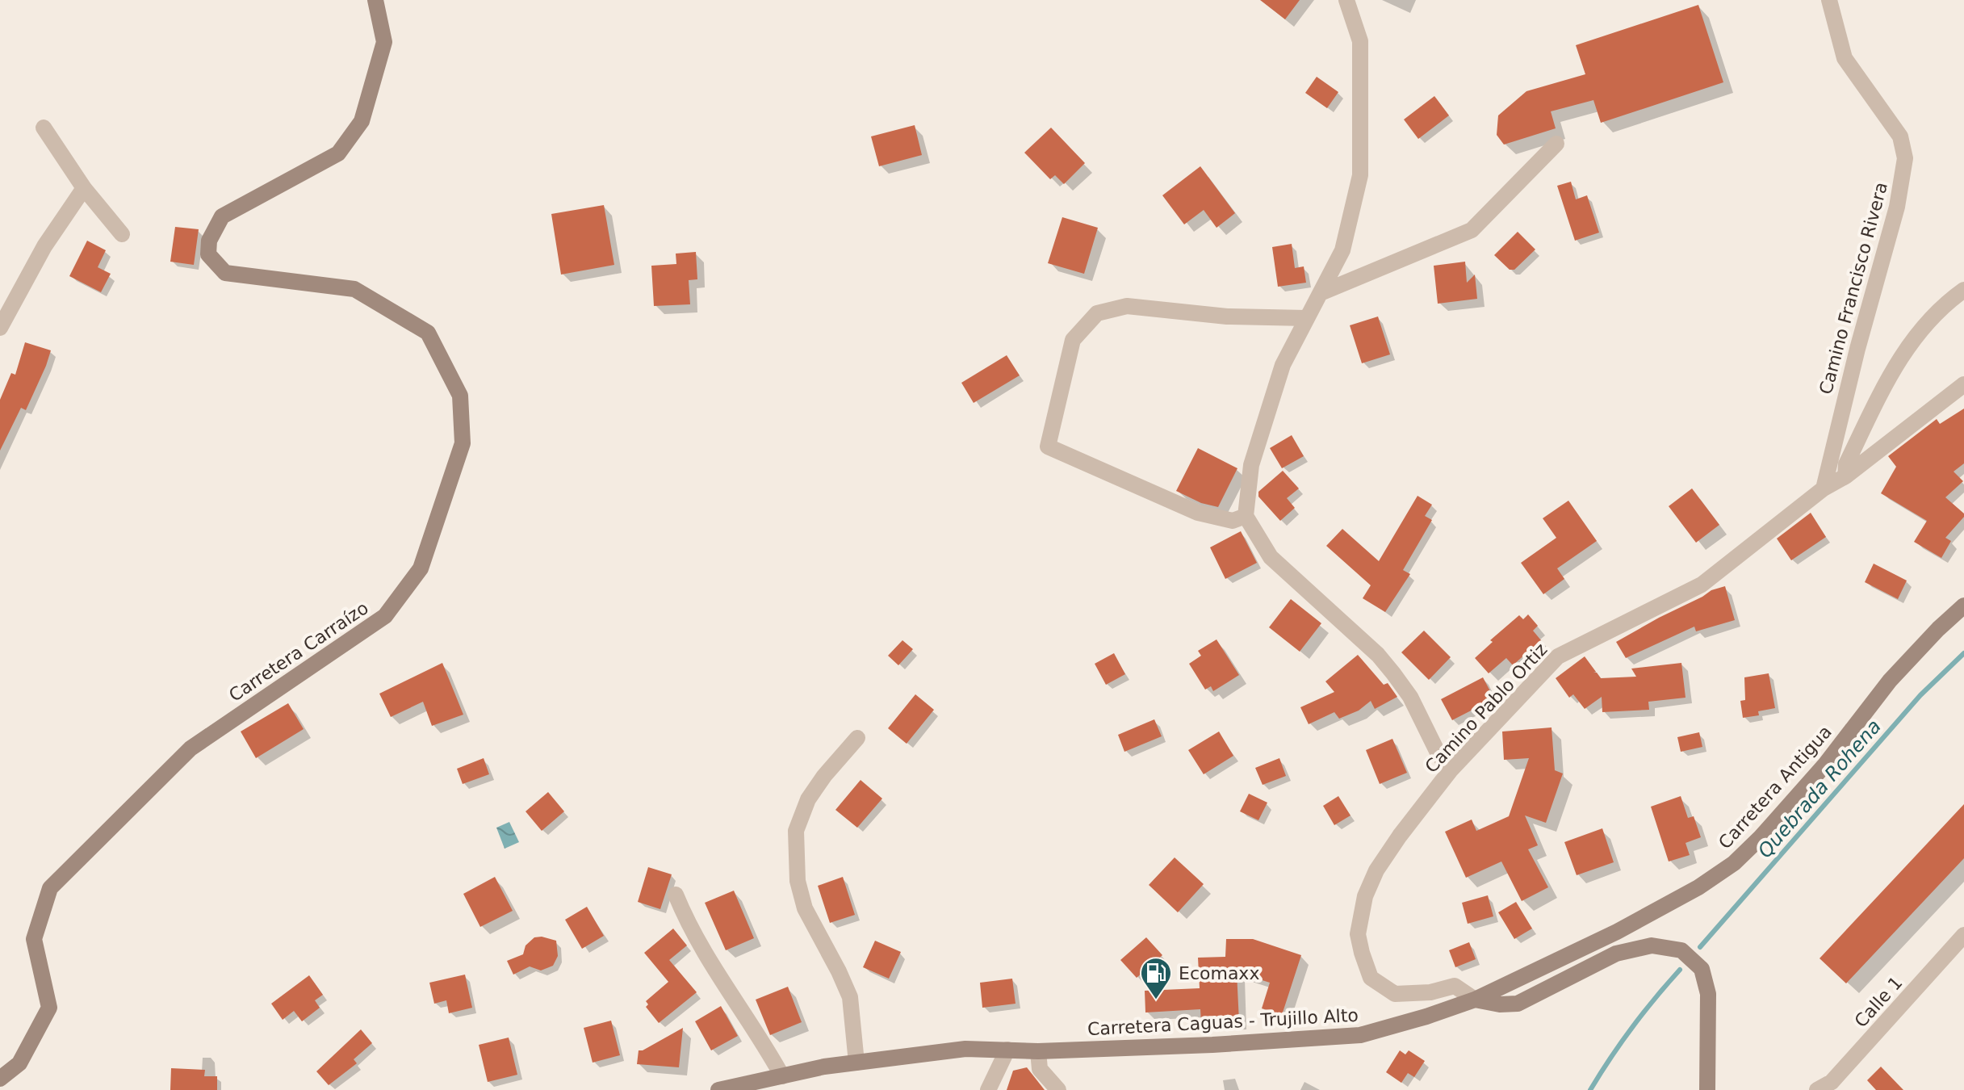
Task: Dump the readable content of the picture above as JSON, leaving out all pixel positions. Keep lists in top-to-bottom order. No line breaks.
{"streets":{"street":["Camino Francisco Rivera","Carretera Carraízo","Camino Pablo Ortiz","Carretera Antigua","Calle 1","Carretera Caguas - Trujillo Alto"]},"crossings":[["Camino Francisco Rivera","Camino Pablo Ortiz"],["Camino Pablo Ortiz","Carretera Antigua"],["Camino Pablo Ortiz","Carretera Caguas - Trujillo Alto"],["Carretera Antigua","Carretera Caguas - Trujillo Alto"]],"water":["Quebrada Rohena"],"places":{"fuel station":["Ecomaxx"]}}
